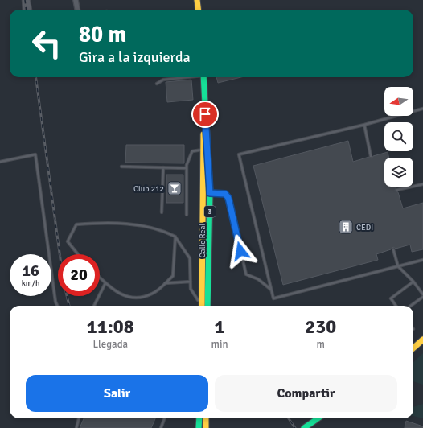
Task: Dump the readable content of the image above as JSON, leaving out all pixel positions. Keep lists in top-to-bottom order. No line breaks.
{"streets":{"main road":["3","Calle Real"]},"places":{"bar":["Club 212"],"building":["CEDI"]},"north":"left","page":{"turn":["80 m","Gira a la izquierda"],"speed":"16 km/h","limit":"20","eta":["11:08","Llegada","1","min","230","m"],"buttons":["Salir","Compartir"]}}
